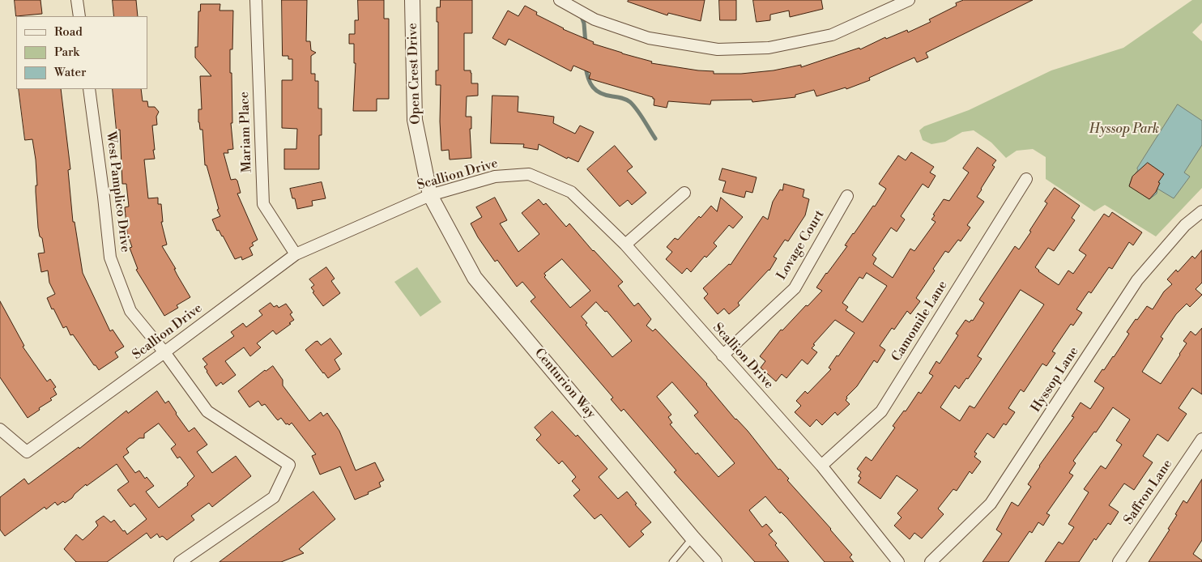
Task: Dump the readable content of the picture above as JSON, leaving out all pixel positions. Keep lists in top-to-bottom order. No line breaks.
{"streets":{"street":["Open Crest Drive","Mariam Place","Scallion Drive","West Pamplico Drive","Lovage Court","Camomile Lane","Hyssop Lane","Centurion Way","Saffron Lane"]},"crossings":[["Open Crest Drive","Scallion Drive"],["Open Crest Drive","Centurion Way"],["Mariam Place","Scallion Drive"],["Scallion Drive","West Pamplico Drive"],["Scallion Drive","Lovage Court"],["Scallion Drive","Camomile Lane"],["Scallion Drive","Centurion Way"]],"parks":["Hyssop Park"],"legend":["Road","Park","Water"]}
